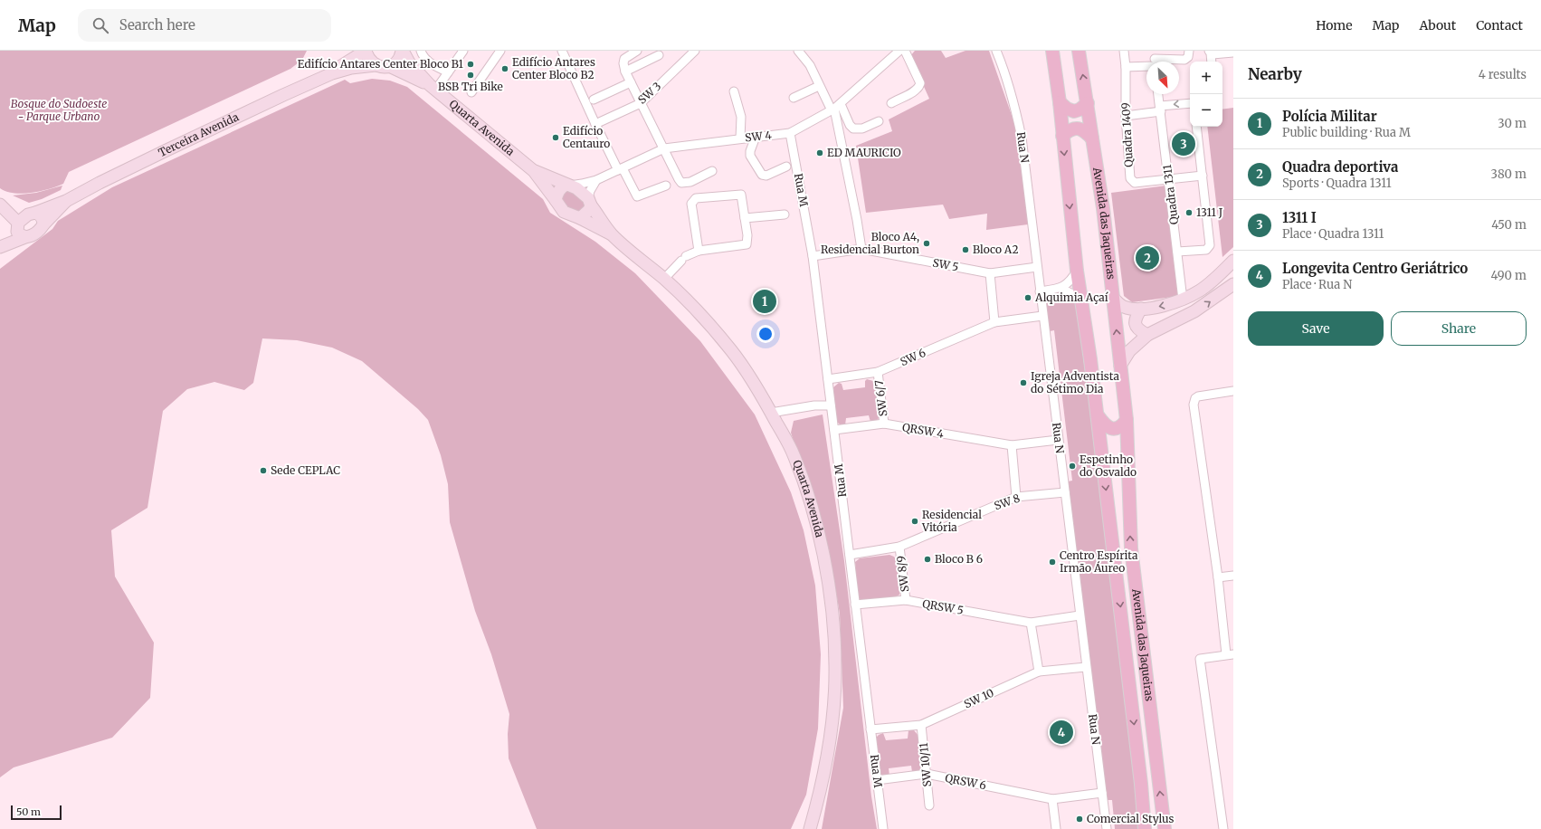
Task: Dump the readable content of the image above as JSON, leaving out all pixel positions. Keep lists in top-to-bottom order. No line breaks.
{"streets":{"main road":["Quarta Avenida","Terceira Avenida","Avenida das Jaqueiras"],"street":["SW 3","Quadra 1409","SW 4","Rua N","Rua M","Quadra 1311","SW 5","SW 6","SW 6/7","QRSW 4","SW 8","SW 8/9","QRSW 5","SW 10","SW 10/11","QRSW 6"]},"crossings":[["Quarta Avenida","SW 4"],["Quadra 1409","Quadra 1311"],["SW 4","Rua M"],["Rua N","SW 5"],["Rua N","SW 6"],["Rua N","QRSW 4"],["Rua N","SW 8"],["Rua N","QRSW 5"],["Rua N","SW 10"],["Rua N","QRSW 6"],["Rua M","SW 5"],["Rua M","SW 6"],["Rua M","QRSW 4"],["Rua M","SW 8"],["Rua M","QRSW 5"],["Rua M","SW 10"],["Rua M","QRSW 6"],["SW 6","SW 6/7"],["SW 6/7","QRSW 4"],["SW 8","SW 8/9"],["SW 8/9","QRSW 5"],["SW 10","SW 10/11"],["SW 10/11","QRSW 6"]],"parks":["Bosque do Sudoeste - Parque Urbano"],"places":["Edifício Antares Center Bloco B1","Edifício Antares Center Bloco B2","BSB Tri Bike","Edifício Centauro","ED MAURICIO","1311 J","Bloco A4, Residencial Burton","Bloco A2","Alquimia Açaí","Igreja Adventista do Sétimo Dia","Espetinho do Osvaldo","Sede CEPLAC","Residencial Vitória","Bloco B 6","Centro Espírita Irmão Áureo","Comercial Stylus"],"scale_bar":"50 m","north":"bottom right","page":{"header":"Map","search":"Search here","nav":["Home","Map","About","Contact"],"heading":["Nearby","4 results"],"map_buttons":["+","−"],"list":[{"mark":"1","name":"Polícia Militar","note":"Public building · Rua M","value":"30 m"},{"mark":"2","name":"Quadra deportiva","note":"Sports · Quadra 1311","value":"380 m"},{"mark":"3","name":"1311 I","note":"Place · Quadra 1311","value":"450 m"},{"mark":"4","name":"Longevita Centro Geriátrico","note":"Place · Rua N","value":"490 m"}],"pins":["3","2","1","4"],"buttons":["Save","Share"],"scale":"50 m"}}
